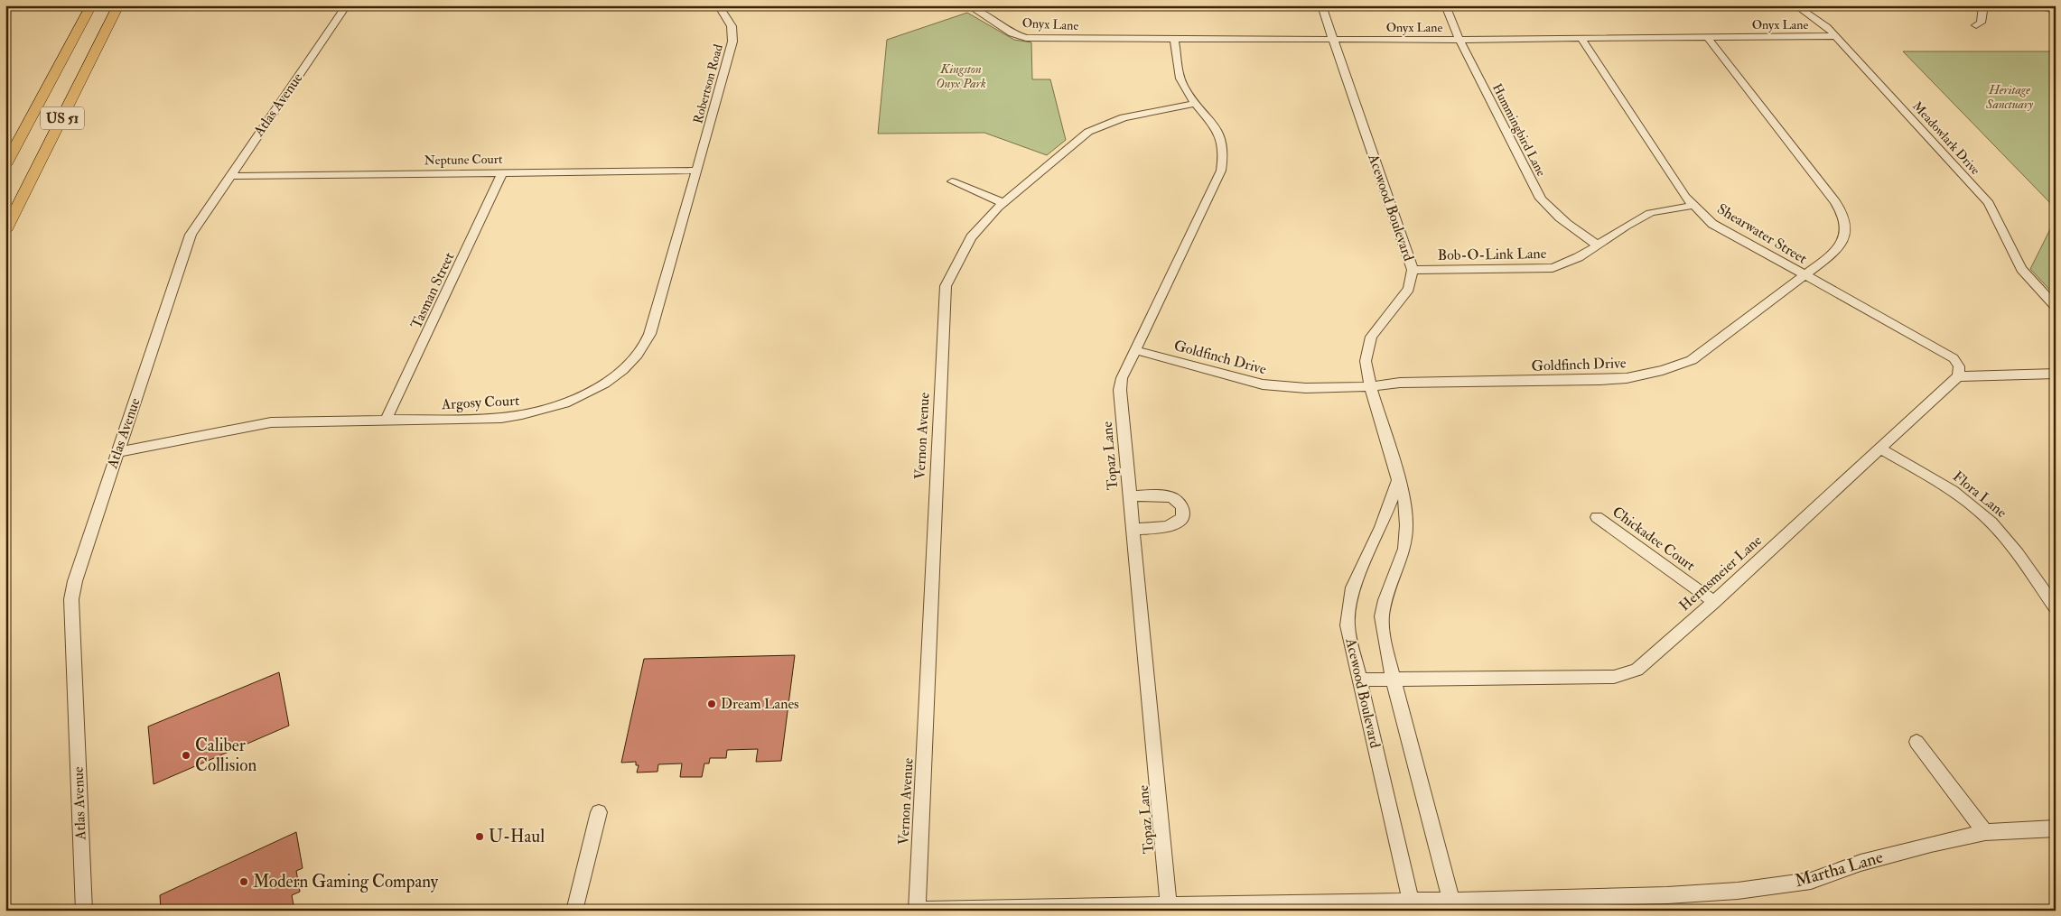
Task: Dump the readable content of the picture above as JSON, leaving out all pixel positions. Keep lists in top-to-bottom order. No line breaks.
{"streets":{"main road":["US 51"],"street":["Onyx Lane","Robertson Road","Atlas Avenue","Hummingbird Lane","Meadowlark Drive","Neptune Court","Acewood Boulevard","Shearwater Street","Bob-O-Link Lane","Tasman Street","Goldfinch Drive","Argosy Court","Vernon Avenue","Topaz Lane","Flora Lane","Chickadee Court","Hermsmeier Lane","Martha Lane"]},"crossings":[["Onyx Lane","Hummingbird Lane"],["Onyx Lane","Meadowlark Drive"],["Onyx Lane","Acewood Boulevard"],["Onyx Lane","Shearwater Street"],["Onyx Lane","Goldfinch Drive"],["Onyx Lane","Topaz Lane"],["Robertson Road","Neptune Court"],["Robertson Road","Argosy Court"],["Atlas Avenue","Neptune Court"],["Atlas Avenue","Argosy Court"],["Hummingbird Lane","Bob-O-Link Lane"],["Neptune Court","Tasman Street"],["Neptune Court","Argosy Court"],["Acewood Boulevard","Bob-O-Link Lane"],["Acewood Boulevard","Goldfinch Drive"],["Acewood Boulevard","Hermsmeier Lane"],["Acewood Boulevard","Martha Lane"],["Shearwater Street","Bob-O-Link Lane"],["Shearwater Street","Goldfinch Drive"],["Shearwater Street","Hermsmeier Lane"],["Tasman Street","Argosy Court"],["Goldfinch Drive","Topaz Lane"],["Vernon Avenue","Topaz Lane"],["Vernon Avenue","Martha Lane"],["Topaz Lane","Martha Lane"],["Flora Lane","Hermsmeier Lane"],["Chickadee Court","Hermsmeier Lane"]],"parks":["Kingston Onyx Park","Heritage Sanctuary"],"places":["Dream Lanes","Caliber Collision","U-Haul","Modern Gaming Company"]}
